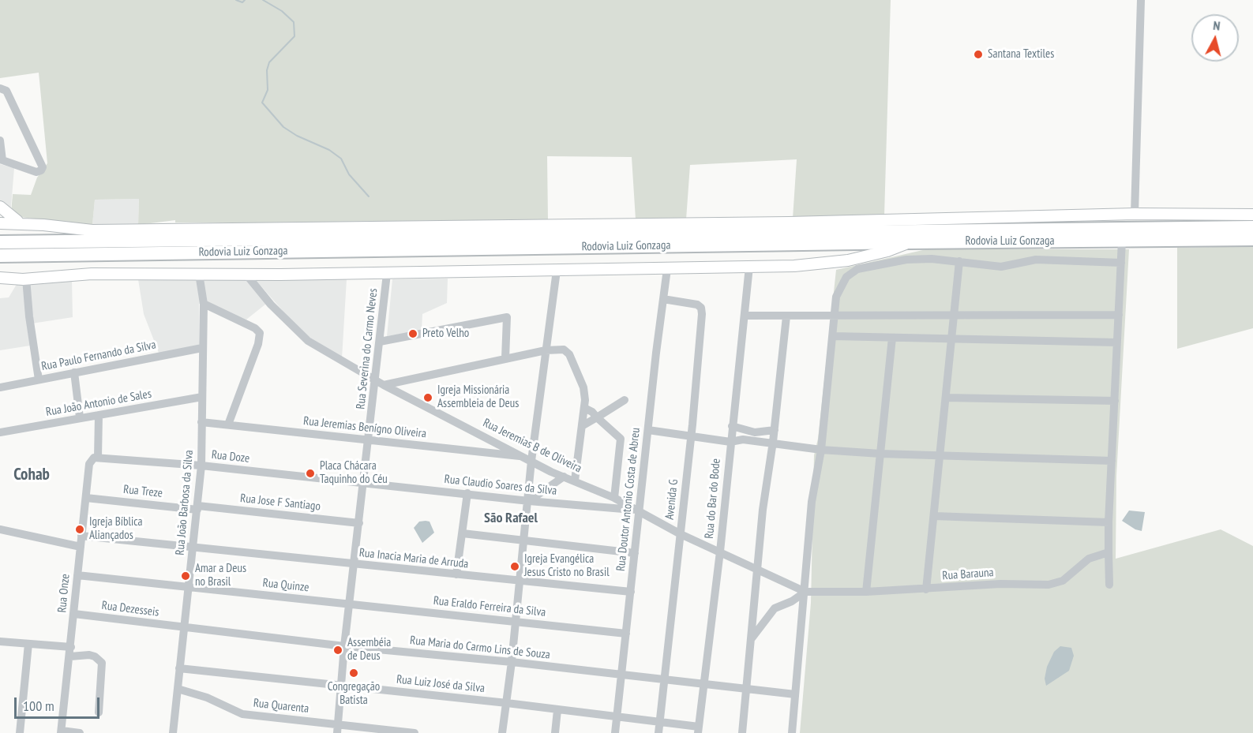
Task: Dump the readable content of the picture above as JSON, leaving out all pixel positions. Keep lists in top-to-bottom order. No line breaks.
{"streets":{"highway":["Rodovia Luiz Gonzaga"],"street":["Rua Severina do Carmo Neves","Rua Paulo Fernando da Silva","Rua João Antonio de Sales","Rua Jeremias Benígno Oliveira","Rua Jeremias B de Oliveira","Rua Doze","Rua Claudio Soares da Silva","Rua Treze","Rua do Bar do Bode","Rua Doutor Antonio Costa de Abreu","Avenida G","Rua João Barbosa da Silva","Rua Jose F Santiago","Rua Inacia Maria de Arruda","Rua Barauna","Rua Quinze","Rua Onze","Rua Eraldo Ferreira da Silva","Rua Dezesseis","Rua Maria do Carmo Lins de Souza","Rua Luiz José da Silva","Rua Quarenta"]},"crossings":[["Rua Severina do Carmo Neves","Rua Jeremias Benígno Oliveira"],["Rua Severina do Carmo Neves","Rua Jeremias B de Oliveira"],["Rua Severina do Carmo Neves","Rua Doze"],["Rua Severina do Carmo Neves","Rua Claudio Soares da Silva"],["Rua Severina do Carmo Neves","Rua Jose F Santiago"],["Rua Severina do Carmo Neves","Rua Inacia Maria de Arruda"],["Rua Severina do Carmo Neves","Rua Quinze"],["Rua Severina do Carmo Neves","Rua Eraldo Ferreira da Silva"],["Rua Paulo Fernando da Silva","Rua João Barbosa da Silva"],["Rua João Antonio de Sales","Rua João Barbosa da Silva"],["Rua João Antonio de Sales","Rua Onze"],["Rua Jeremias Benígno Oliveira","Rua Jeremias B de Oliveira"],["Rua Jeremias Benígno Oliveira","Rua João Barbosa da Silva"],["Rua Jeremias B de Oliveira","Rua Claudio Soares da Silva"],["Rua Jeremias B de Oliveira","Rua do Bar do Bode"],["Rua Jeremias B de Oliveira","Rua Doutor Antonio Costa de Abreu"],["Rua Jeremias B de Oliveira","Avenida G"],["Rua Jeremias B de Oliveira","Rua Barauna"],["Rua Doze","Rua Claudio Soares da Silva"],["Rua Doze","Rua João Barbosa da Silva"],["Rua Doze","Rua Onze"],["Rua Claudio Soares da Silva","Rua Doutor Antonio Costa de Abreu"],["Rua Treze","Rua João Barbosa da Silva"],["Rua Treze","Rua Jose F Santiago"],["Rua Treze","Rua Onze"],["Rua do Bar do Bode","Rua Maria do Carmo Lins de Souza"],["Rua do Bar do Bode","Rua Luiz José da Silva"],["Rua Doutor Antonio Costa de Abreu","Avenida G"],["Rua Doutor Antonio Costa de Abreu","Rua Inacia Maria de Arruda"],["Rua Doutor Antonio Costa de Abreu","Rua Eraldo Ferreira da Silva"],["Rua Doutor Antonio Costa de Abreu","Rua Maria do Carmo Lins de Souza"],["Rua Doutor Antonio Costa de Abreu","Rua Luiz José da Silva"],["Avenida G","Rua Maria do Carmo Lins de Souza"],["Avenida G","Rua Luiz José da Silva"],["Rua João Barbosa da Silva","Rua Jose F Santiago"],["Rua João Barbosa da Silva","Rua Inacia Maria de Arruda"],["Rua João Barbosa da Silva","Rua Quinze"],["Rua João Barbosa da Silva","Rua Dezesseis"],["Rua João Barbosa da Silva","Rua Maria do Carmo Lins de Souza"],["Rua João Barbosa da Silva","Rua Luiz José da Silva"],["Rua João Barbosa da Silva","Rua Quarenta"],["Rua Inacia Maria de Arruda","Rua Onze"],["Rua Quinze","Rua Onze"],["Rua Quinze","Rua Eraldo Ferreira da Silva"],["Rua Onze","Rua Dezesseis"],["Rua Dezesseis","Rua Maria do Carmo Lins de Souza"]],"districts":["Cohab","São Rafael"],"places":["Santana Textiles","Preto Velho","Igreja Missionária Assembleia de Deus","Placa Chácara Taquinho do Céu","Igreja Bíblica Aliançados","Igreja Evangélica Jesus Cristo no Brasil","Amar a Deus no Brasil","Assembéia de Deus","Congregação Batista"],"scale_bar":"100 m","north":"top"}
